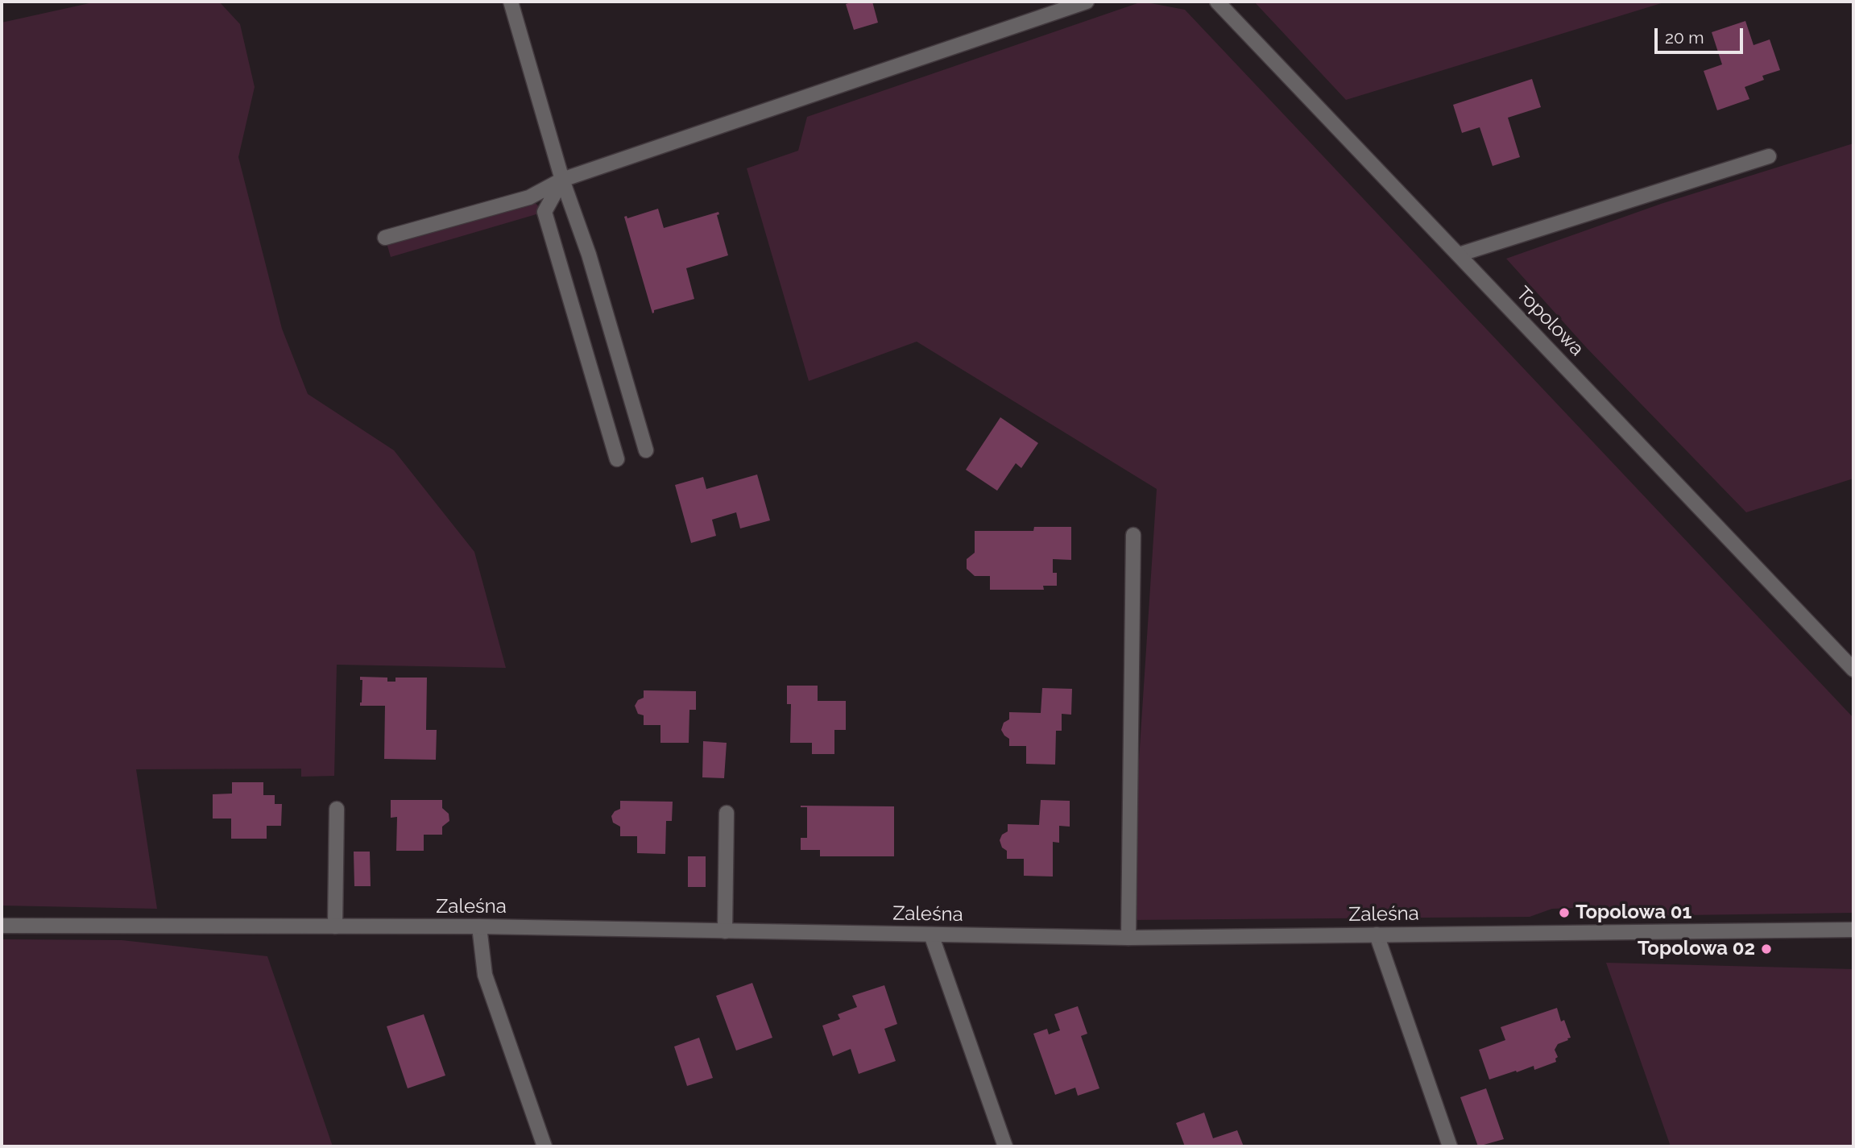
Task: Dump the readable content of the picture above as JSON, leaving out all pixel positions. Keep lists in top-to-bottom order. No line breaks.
{"streets":{"street":["Topolowa","Zaleśna"]},"places":["Topolowa 01","Topolowa 02"],"scale_bar":"20 m"}
